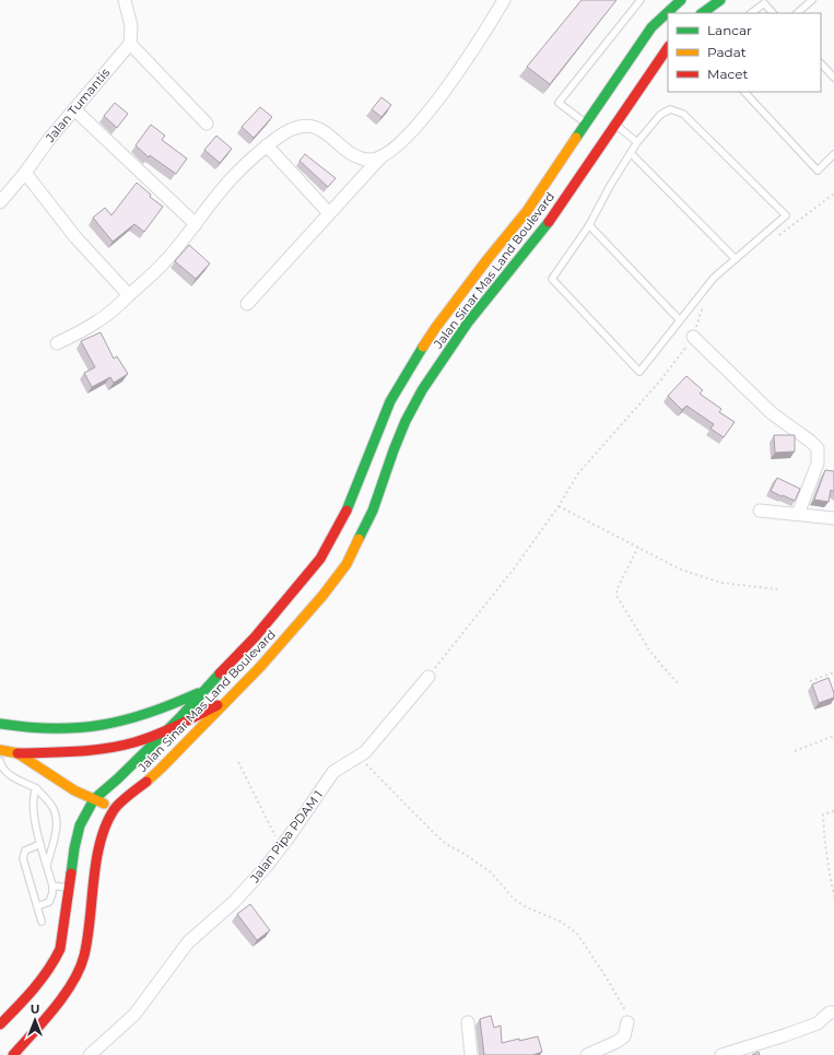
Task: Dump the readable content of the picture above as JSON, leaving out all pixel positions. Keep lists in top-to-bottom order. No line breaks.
{"streets":{"street":["Jalan Tumantis","Jalan Sinar Mas Land Boulevard","Jalan Pipa PDAM 1"]},"legend":["Lancar","Padat","Macet"],"north":"top"}
